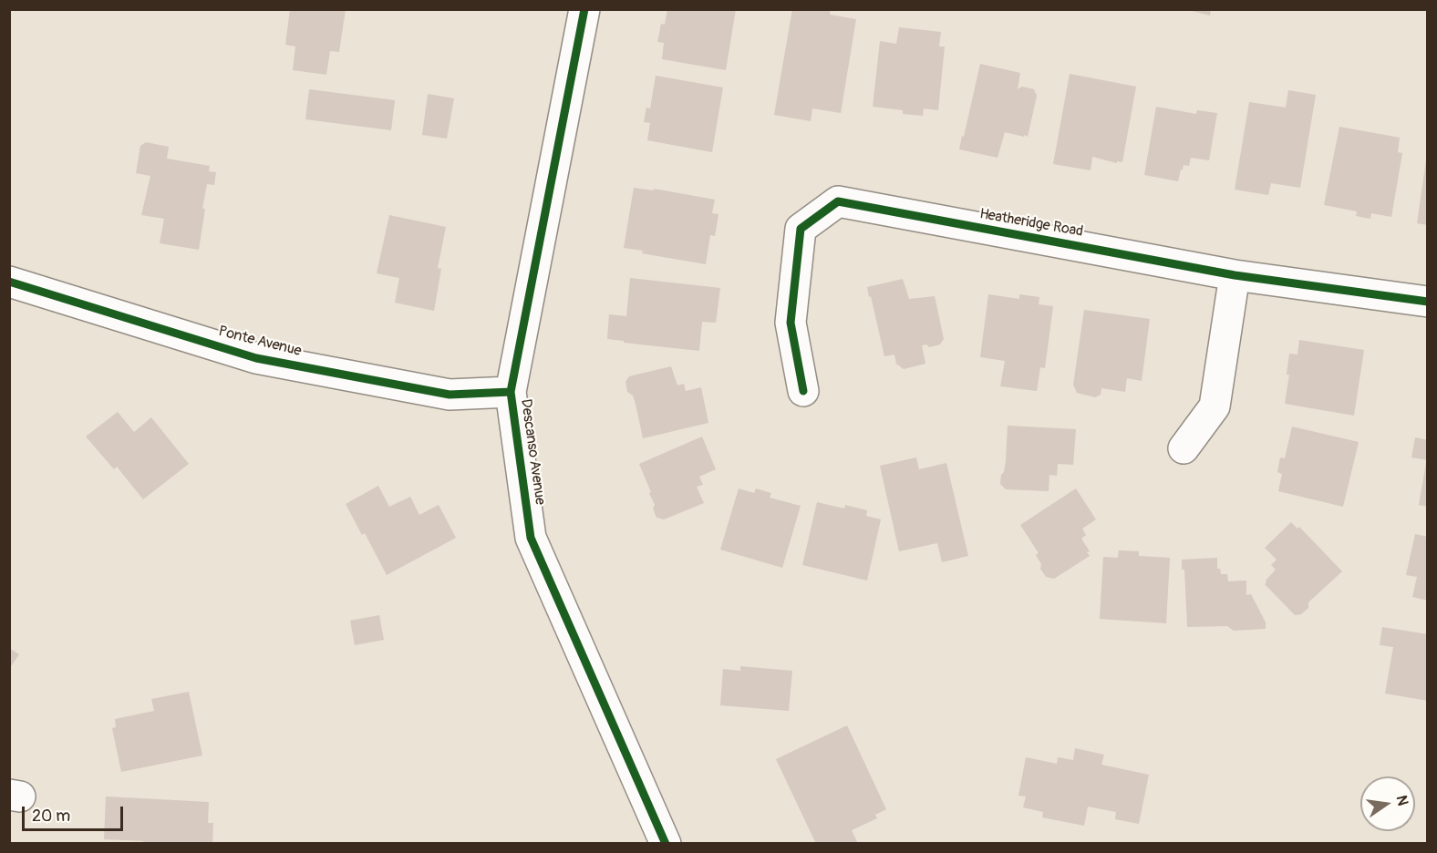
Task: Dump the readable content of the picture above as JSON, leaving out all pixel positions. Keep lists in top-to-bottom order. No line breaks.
{"streets":{"street":["Heatheridge Road","Ponte Avenue","Descanso Avenue"]},"crossings":[["Ponte Avenue","Descanso Avenue"]],"scale_bar":"20 m","north":"right"}
